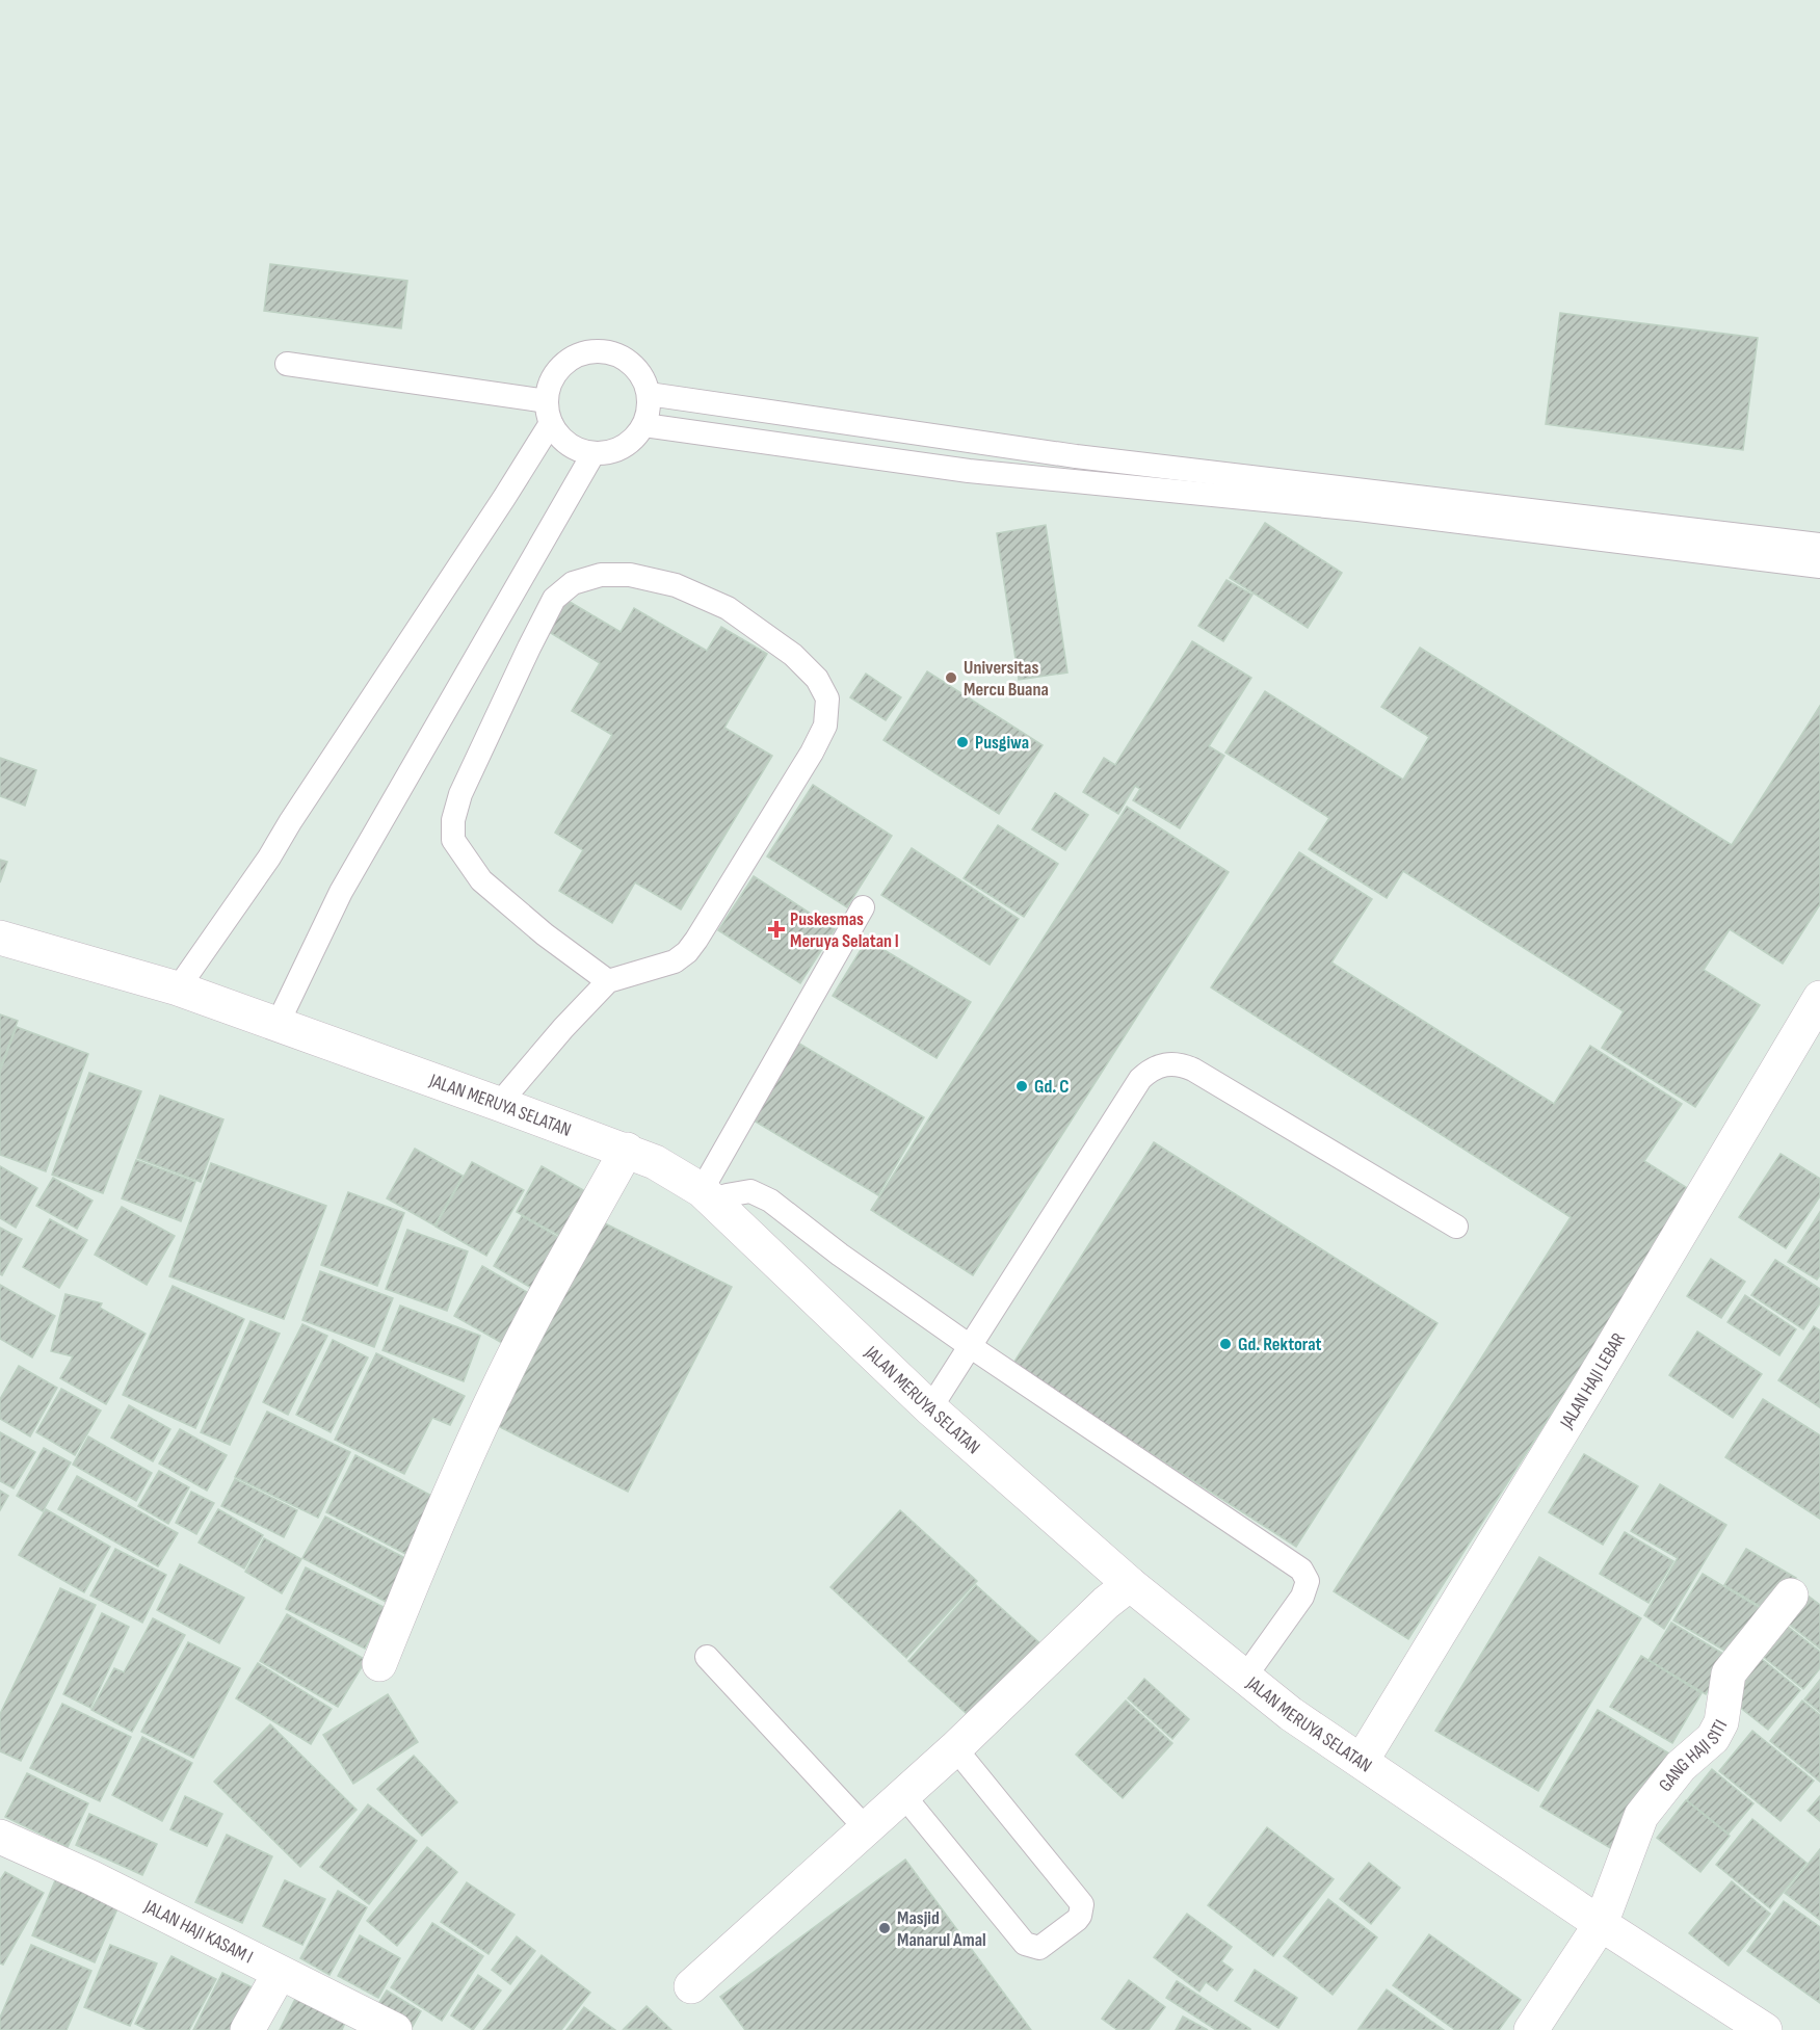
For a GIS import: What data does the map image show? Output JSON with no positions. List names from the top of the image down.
{
  "streets": {
    "street": [
      "JALAN MERUYA SELATAN",
      "JALAN HAJI LEBAR",
      "GANG HAJI SITI",
      "JALAN HAJI KASAM I"
    ]
  },
  "crossings": [
    ["JALAN MERUYA SELATAN", "JALAN HAJI LEBAR"],
    ["JALAN MERUYA SELATAN", "GANG HAJI SITI"]
  ],
  "places": {
    "other": [
      "Universitas Mercu Buana",
      "Pusgiwa",
      "Gd. C",
      "Gd. Rektorat",
      "Masjid Manarul Amal"
    ],
    "health": ["Puskesmas Meruya Selatan I"]
  }
}
